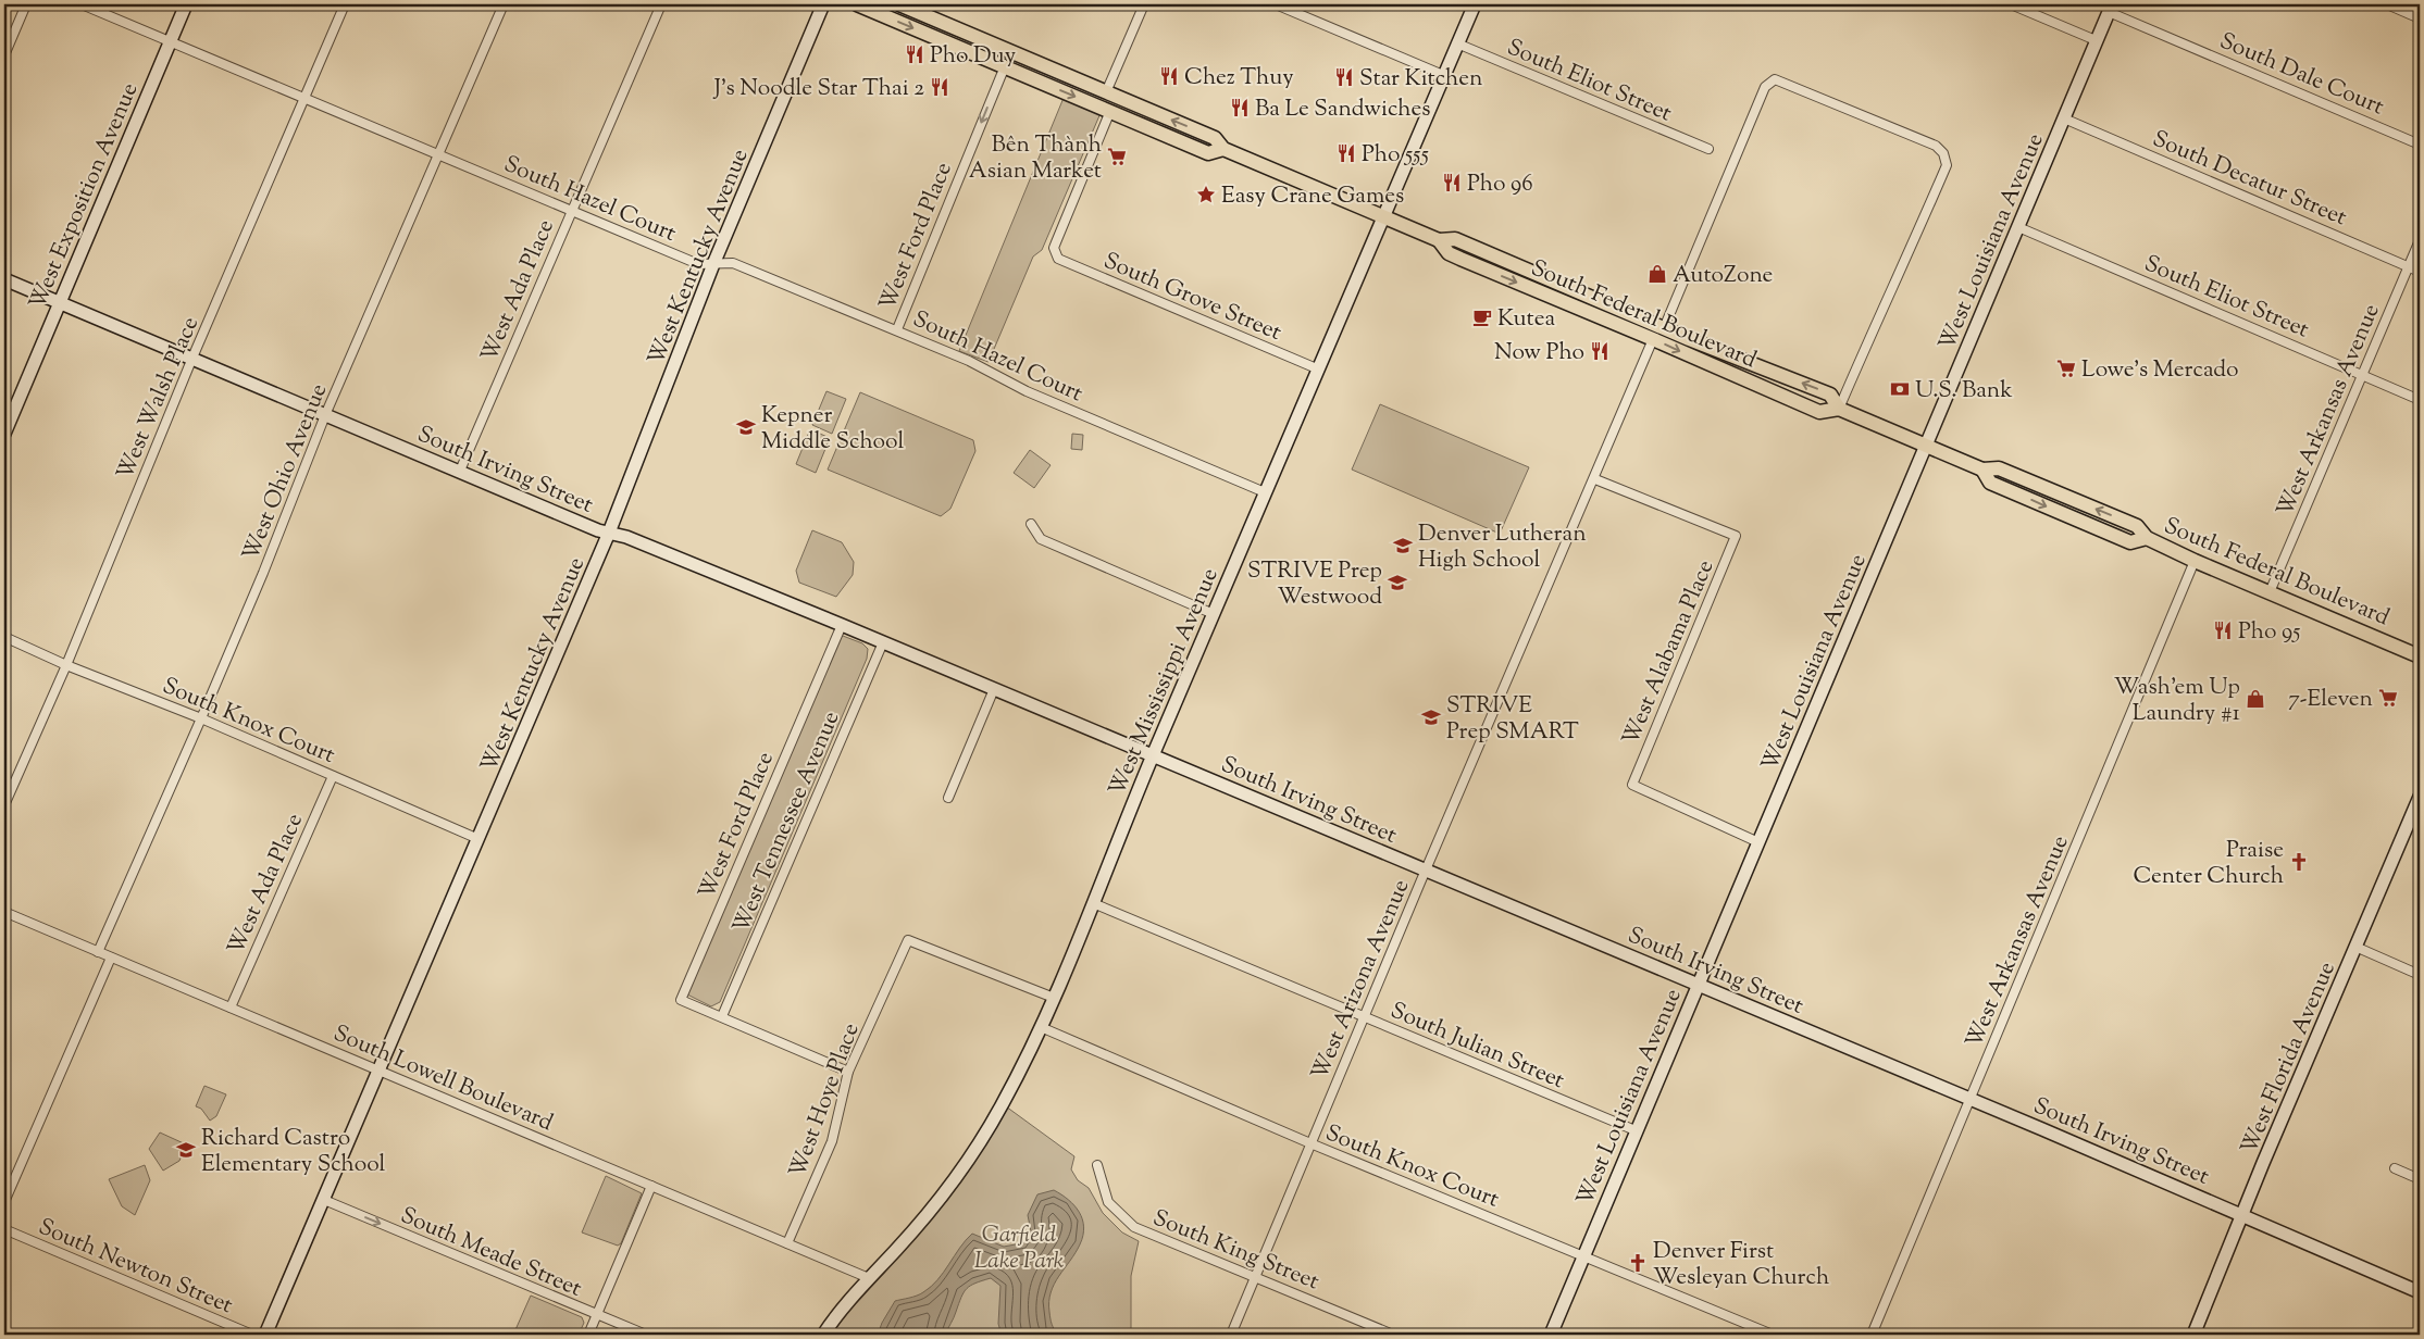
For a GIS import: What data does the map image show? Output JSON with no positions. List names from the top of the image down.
{
  "streets": {
    "main road": ["South Federal Boulevard"],
    "street": [
      "South Dale Court",
      "South Eliot Street",
      "South Decatur Street",
      "West Exposition Avenue",
      "South Hazel Court",
      "West Ford Place",
      "West Louisiana Avenue",
      "West Kentucky Avenue",
      "West Ada Place",
      "South Grove Street",
      "West Walsh Place",
      "West Arkansas Avenue",
      "South Irving Street",
      "West Ohio Avenue",
      "West Alabama Place",
      "West Mississippi Avenue",
      "South Knox Court",
      "West Tennessee Avenue",
      "West Arizona Avenue",
      "South Julian Street",
      "West Florida Avenue",
      "South Lowell Boulevard",
      "West Hoye Place",
      "South King Street",
      "South Meade Street",
      "South Newton Street"
    ]
  },
  "crossings": [
    ["South Dale Court", "West Louisiana Avenue"],
    ["South Eliot Street", "West Louisiana Avenue"],
    ["South Eliot Street", "West Arkansas Avenue"],
    ["South Eliot Street", "West Mississippi Avenue"],
    ["South Decatur Street", "West Louisiana Avenue"],
    ["South Decatur Street", "West Arkansas Avenue"],
    ["West Exposition Avenue", "South Hazel Court"],
    ["West Exposition Avenue", "South Irving Street"],
    ["South Hazel Court", "West Ford Place"],
    ["South Hazel Court", "West Kentucky Avenue"],
    ["South Hazel Court", "West Ada Place"],
    ["South Hazel Court", "West Walsh Place"],
    ["South Hazel Court", "West Ohio Avenue"],
    ["South Hazel Court", "West Mississippi Avenue"],
    ["West Ford Place", "South Federal Boulevard"],
    ["West Ford Place", "South Irving Street"],
    ["West Ford Place", "West Tennessee Avenue"],
    ["West Louisiana Avenue", "South Federal Boulevard"],
    ["West Louisiana Avenue", "South Irving Street"],
    ["West Louisiana Avenue", "West Alabama Place"],
    ["West Louisiana Avenue", "South Knox Court"],
    ["West Louisiana Avenue", "South Julian Street"],
    ["West Kentucky Avenue", "South Irving Street"],
    ["West Kentucky Avenue", "South Knox Court"],
    ["West Kentucky Avenue", "South Lowell Boulevard"],
    ["West Kentucky Avenue", "South Meade Street"],
    ["West Ada Place", "South Irving Street"],
    ["West Ada Place", "South Knox Court"],
    ["West Ada Place", "South Lowell Boulevard"],
    ["South Grove Street", "South Federal Boulevard"],
    ["South Grove Street", "West Mississippi Avenue"],
    ["South Federal Boulevard", "West Arkansas Avenue"],
    ["South Federal Boulevard", "West Mississippi Avenue"],
    ["South Federal Boulevard", "West Arizona Avenue"],
    ["West Walsh Place", "South Irving Street"],
    ["West Walsh Place", "South Knox Court"],
    ["West Arkansas Avenue", "South Irving Street"],
    ["South Irving Street", "West Ohio Avenue"],
    ["South Irving Street", "West Mississippi Avenue"],
    ["South Irving Street", "West Tennessee Avenue"],
    ["South Irving Street", "West Arizona Avenue"],
    ["South Irving Street", "West Florida Avenue"],
    ["West Ohio Avenue", "South Knox Court"],
    ["West Ohio Avenue", "South Lowell Boulevard"],
    ["West Alabama Place", "West Arizona Avenue"],
    ["West Mississippi Avenue", "South Knox Court"],
    ["West Mississippi Avenue", "South Julian Street"],
    ["West Mississippi Avenue", "South Lowell Boulevard"],
    ["West Mississippi Avenue", "West Hoye Place"],
    ["South Knox Court", "West Arizona Avenue"],
    ["West Arizona Avenue", "South Julian Street"],
    ["West Arizona Avenue", "South King Street"],
    ["South Lowell Boulevard", "West Hoye Place"]
  ],
  "one_way": ["West Ford Place", "South Meade Street"],
  "parks": ["Garfield Lake Park"],
  "places": {
    "restaurant": [
      "Pho Duy",
      "Chez Thuy",
      "Star Kitchen",
      "J's Noodle Star Thai 2",
      "Ba Le Sandwiches",
      "Pho 555",
      "Pho 96",
      "Now Pho",
      "Pho 95"
    ],
    "supermarket": ["Bên Thành Asian Market", "Lowe's Mercado", "7-Eleven"],
    "place": ["Easy Crane Games"],
    "shop": ["AutoZone", "Wash'em Up Laundry #1"],
    "cafe": ["Kutea"],
    "bank": ["U.S. Bank"],
    "school or university": [
      "Kepner Middle School",
      "Denver Lutheran High School",
      "STRIVE Prep Westwood",
      "STRIVE Prep SMART",
      "Richard Castro Elementary School"
    ],
    "church": ["Praise Center Church", "Denver First Wesleyan Church"]
  }
}
